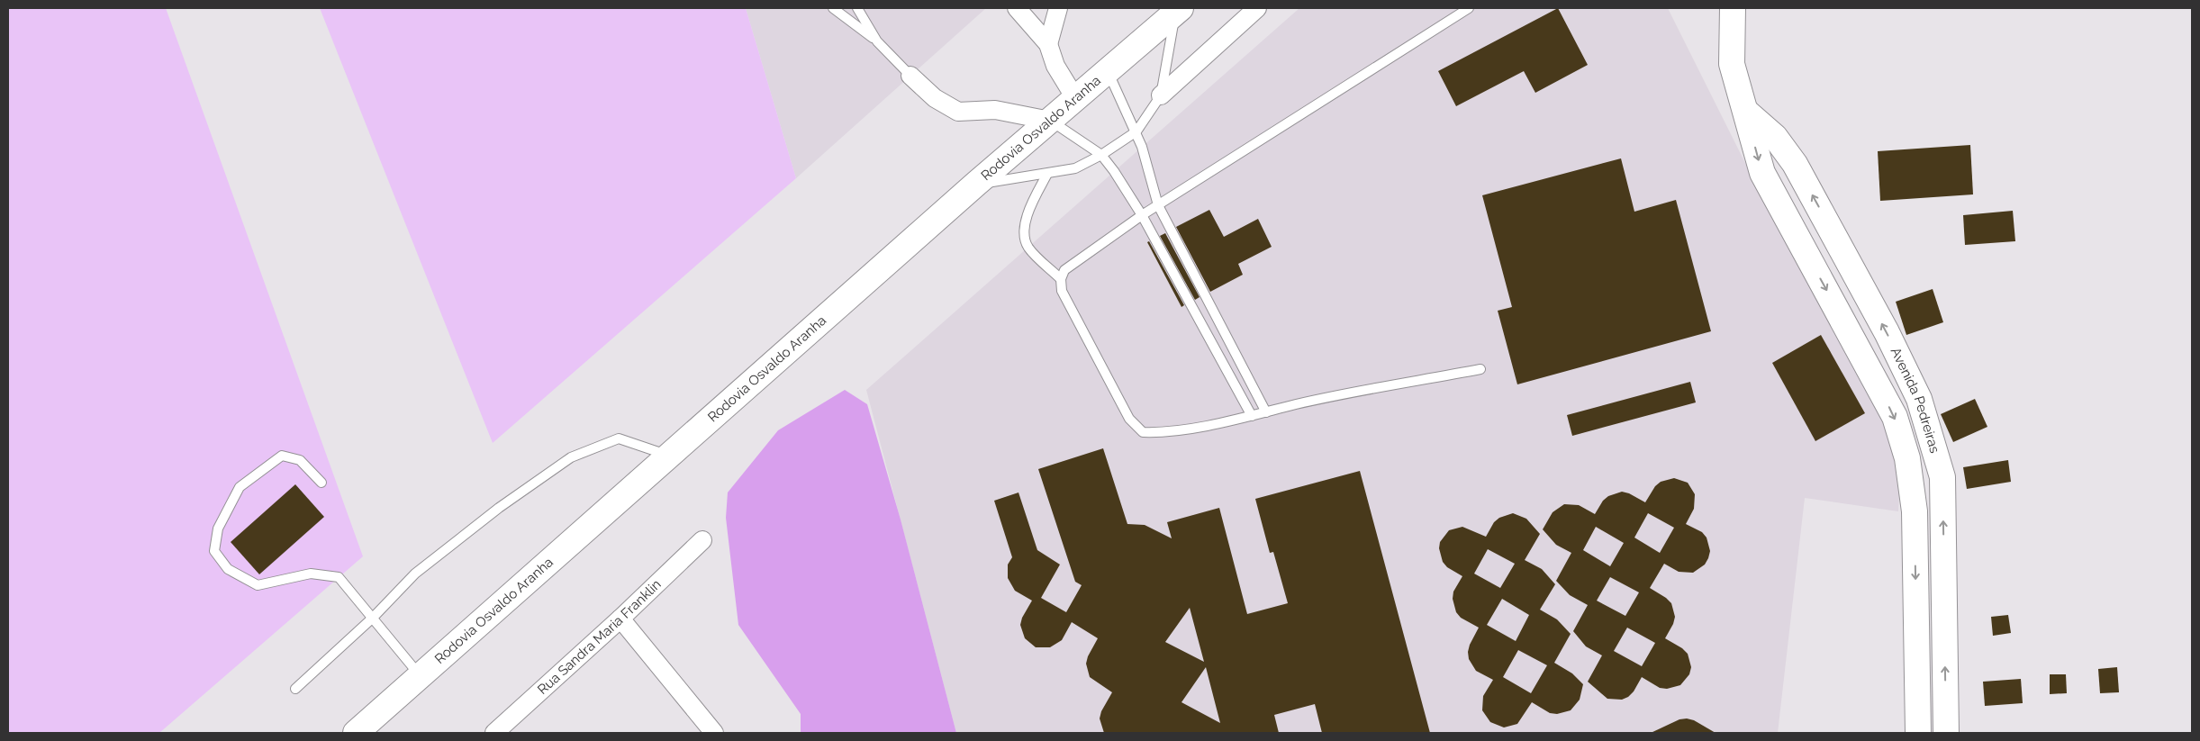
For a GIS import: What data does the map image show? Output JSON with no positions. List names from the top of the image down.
{
  "streets": {
    "main road": ["Rodovia Osvaldo Aranha", "Avenida Pedreiras"],
    "street": ["Rua Sandra Maria Franklin"]
  }
}
